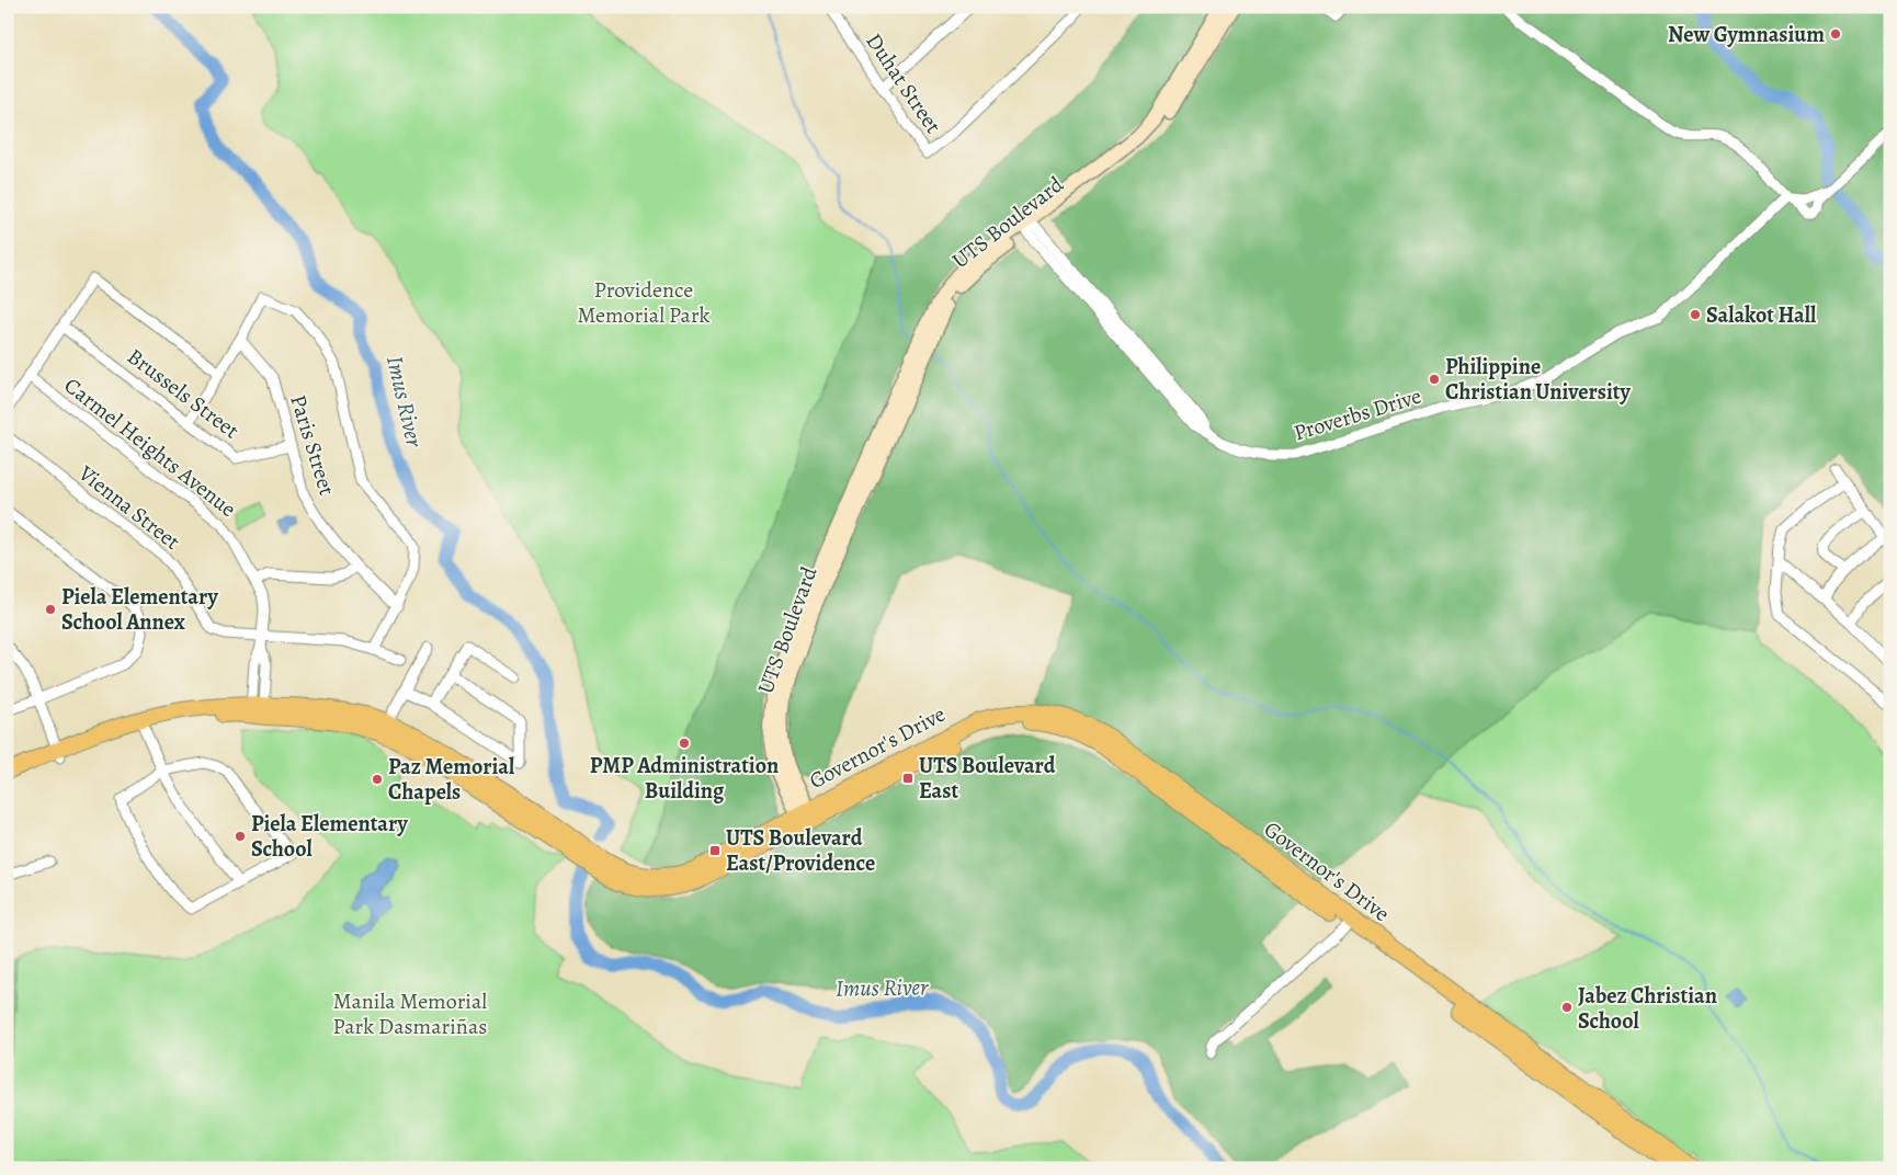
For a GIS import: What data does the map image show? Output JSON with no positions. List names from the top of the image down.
{
  "streets": {
    "highway": ["Governor's Drive"],
    "main road": ["UTS Boulevard"],
    "street": [
      "Duhat Street",
      "Brussels Street",
      "Proverbs Drive",
      "Paris Street",
      "Carmel Heights Avenue",
      "Vienna Street"
    ]
  },
  "crossings": [
    ["UTS Boulevard", "Proverbs Drive"],
    ["UTS Boulevard", "Governor's Drive"],
    ["Brussels Street", "Paris Street"],
    ["Carmel Heights Avenue", "Vienna Street"],
    ["Carmel Heights Avenue", "Governor's Drive"]
  ],
  "water": ["Imus River"],
  "parks": ["Providence Memorial Park", "Manila Memorial Park Dasmariñas"],
  "places": {
    "other": [
      "New Gymnasium",
      "Salakot Hall",
      "Philippine Christian University",
      "Piela Elementary School Annex",
      "PMP Administration Building",
      "Paz Memorial Chapels",
      "Piela Elementary School",
      "Jabez Christian School"
    ],
    "transit": ["UTS Boulevard East", "UTS Boulevard East/Providence"]
  }
}
